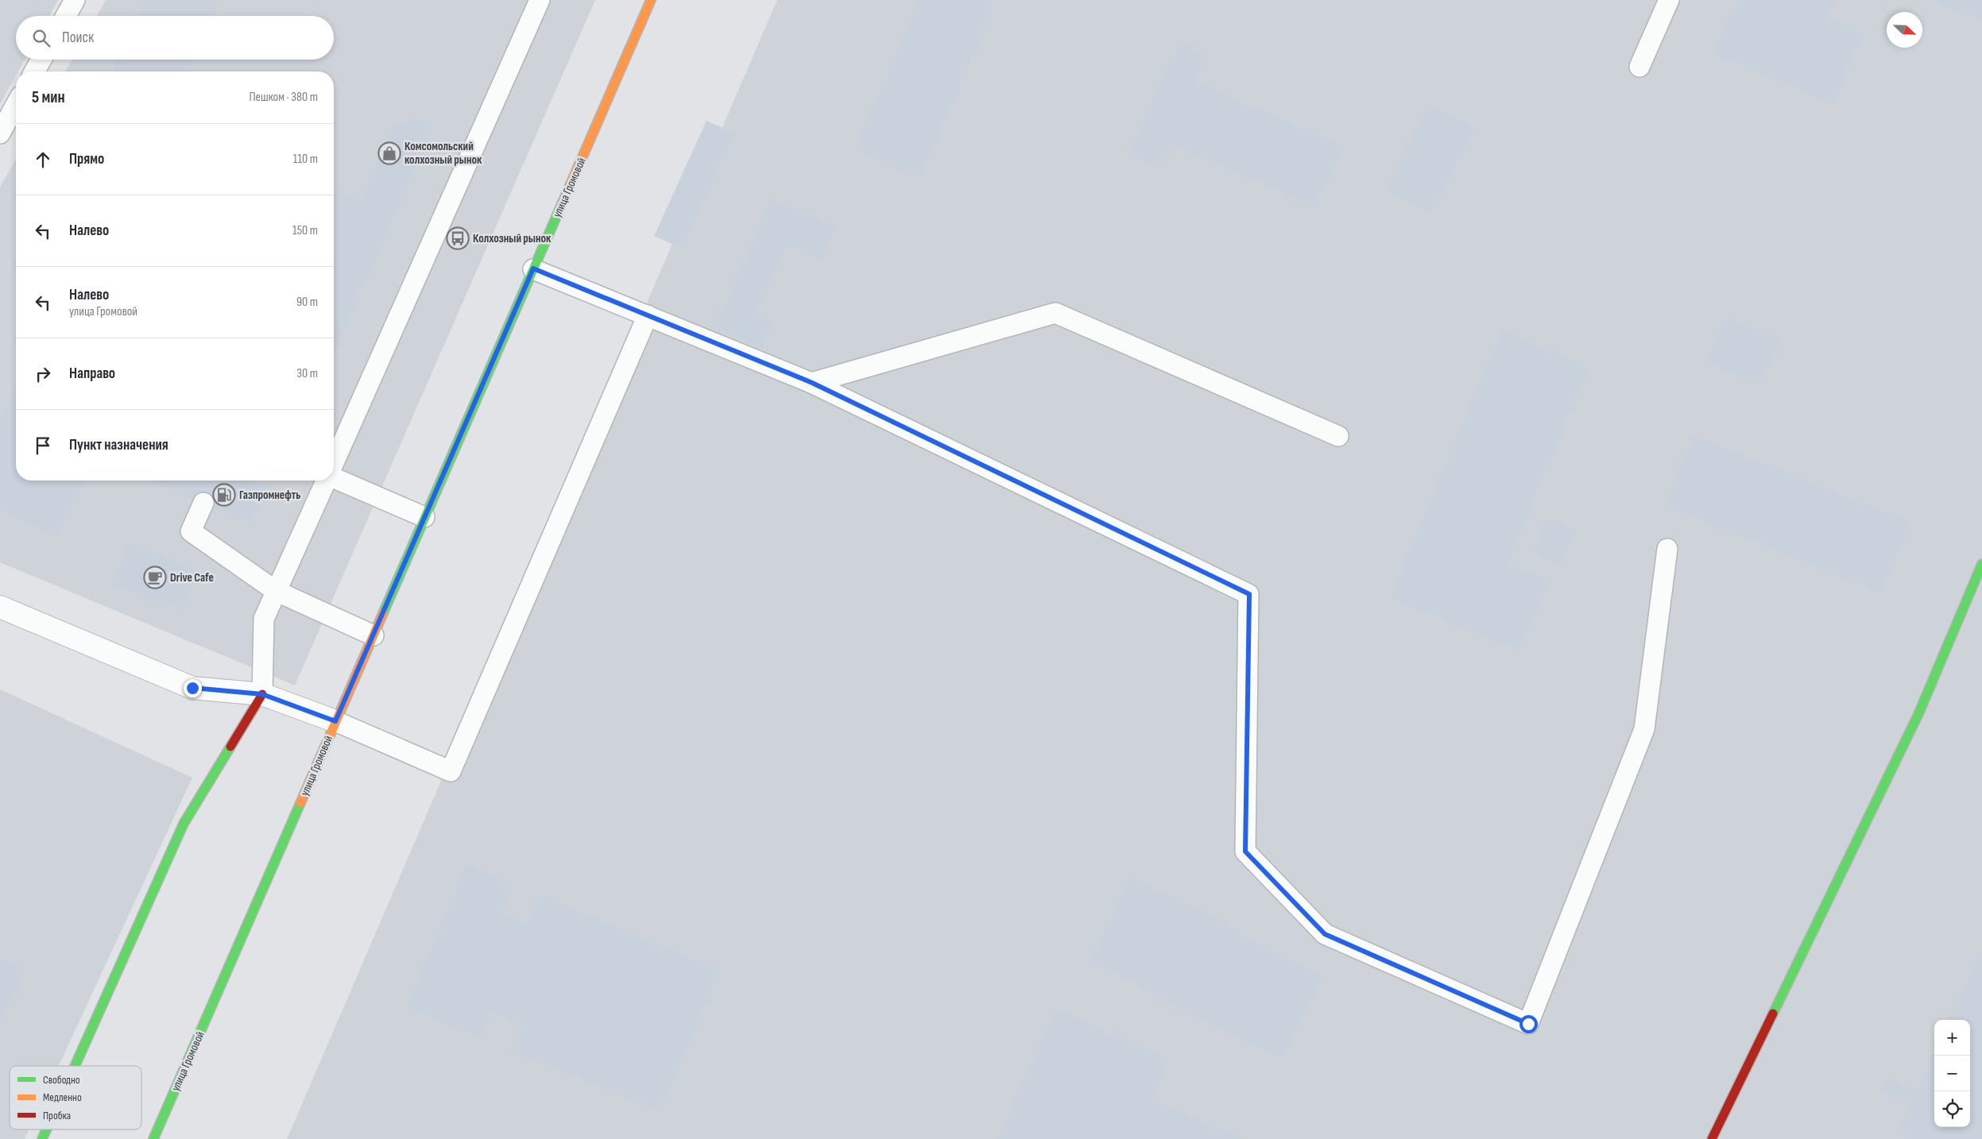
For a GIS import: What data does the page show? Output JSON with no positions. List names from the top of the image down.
{
  "streets": {
    "main road": ["улица Громовой"]
  },
  "places": {
    "shop": ["Комсомольский колхозный рынок"],
    "bus stop": ["Колхозный рынок"],
    "fuel station": ["Газпромнефть"],
    "cafe": ["Drive Cafe"]
  },
  "legend": ["Свободно", "Медленно", "Пробка"],
  "north": "bottom right",
  "page": {
    "search": "Поиск",
    "heading": ["5 мин", "Пешком · 380 m"],
    "list": [
      ["Прямо", "110 m"],
      ["Налево", "150 m"],
      ["Налево", "улица Громовой", "90 m"],
      ["Направо", "30 m"],
      "Пункт назначения"
    ],
    "map_buttons": ["+", "−"]
  }
}
